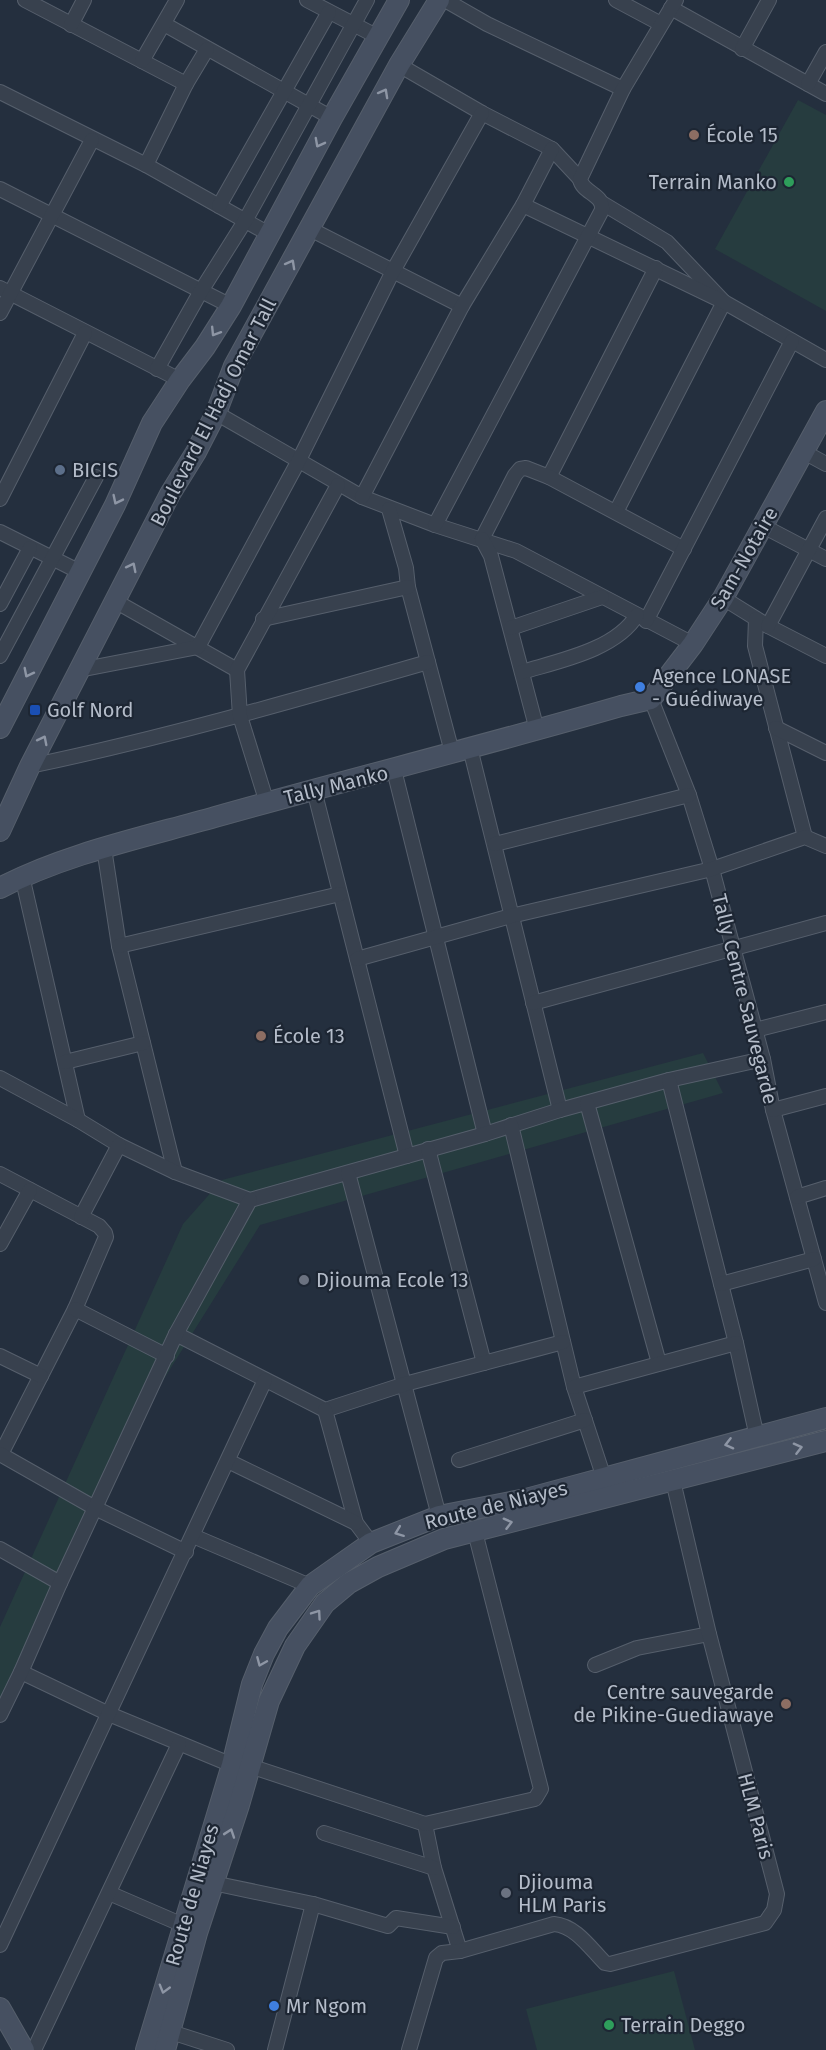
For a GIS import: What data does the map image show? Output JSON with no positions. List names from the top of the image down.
{
  "streets": {
    "main road": [
      "Boulevard El Hadj Omar Tall",
      "Sam-Notaire",
      "Tally Manko",
      "Route de Niayes"
    ],
    "street": ["Tally Centre Sauvegarde", "HLM Paris"]
  },
  "crossings": [
    ["Sam-Notaire", "Tally Manko"],
    ["Sam-Notaire", "Tally Centre Sauvegarde"],
    ["Tally Manko", "Tally Centre Sauvegarde"],
    ["Route de Niayes", "HLM Paris"]
  ],
  "places": {
    "other": [
      "École 15",
      "Terrain Manko",
      "BICIS",
      "Agence LONASE - Guédiwaye",
      "École 13",
      "Djiouma Ecole 13",
      "Centre sauvegarde de Pikine-Guediawaye",
      "Djiouma HLM Paris",
      "Mr Ngom",
      "Terrain Deggo"
    ],
    "transit": ["Golf Nord"]
  }
}
